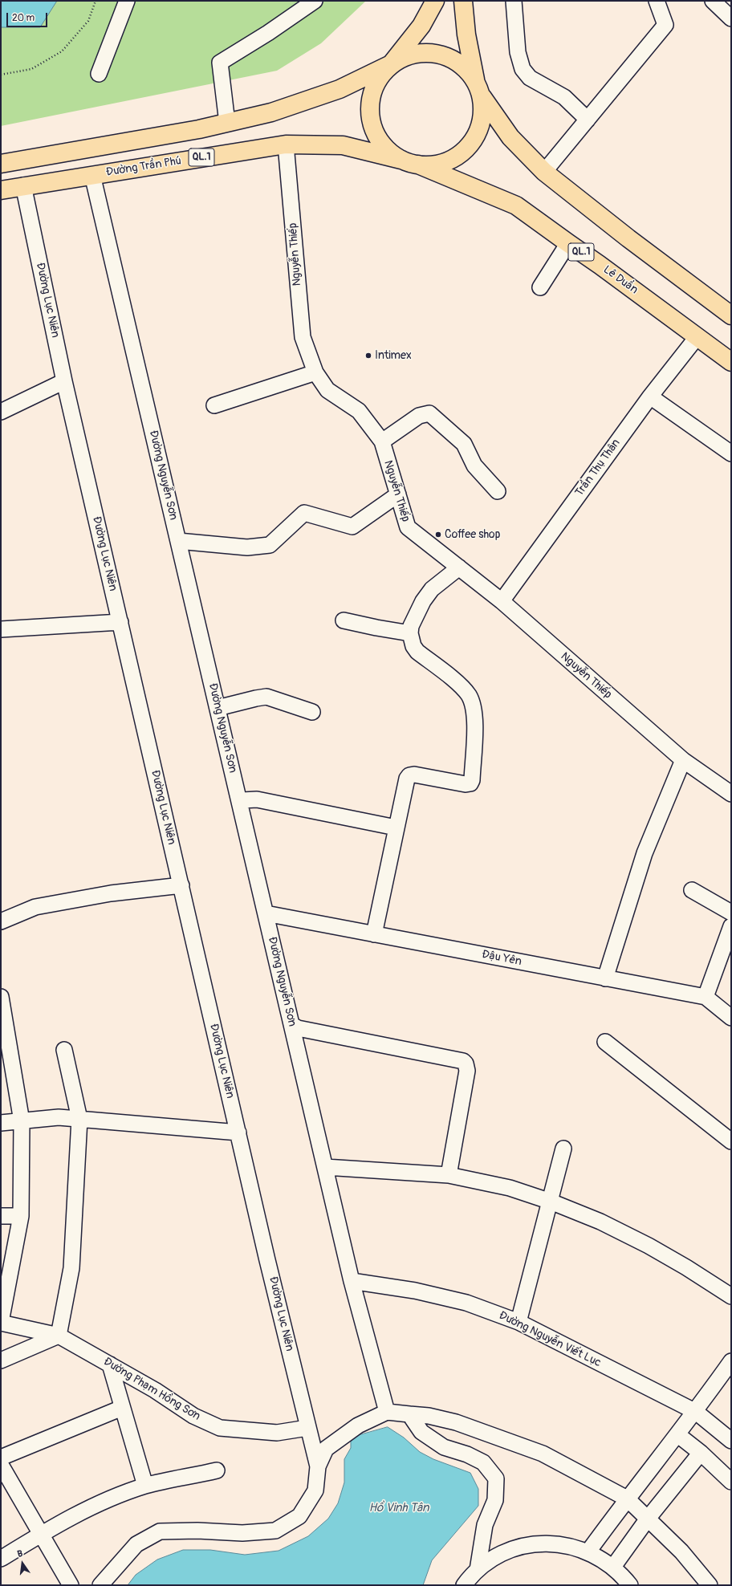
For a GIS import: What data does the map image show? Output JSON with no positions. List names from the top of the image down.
{
  "streets": {
    "main road": ["QL.1", "Đường Trần Phú", "Lê Duẩn"],
    "street": [
      "Nguyễn Thiếp",
      "Đường Lục Niên",
      "Trần Thụ Thân",
      "Đường Nguyễn Sơn",
      "Đậu Yên",
      "Đường Nguyễn Viết Lục",
      "Đường Phạm Hồng Sơn"
    ]
  },
  "crossings": [
    ["QL.1", "Đường Trần Phú"],
    ["QL.1", "Lê Duẩn"],
    ["Đường Trần Phú", "Nguyễn Thiếp"],
    ["Đường Trần Phú", "Lê Duẩn"],
    ["Đường Trần Phú", "Đường Lục Niên"],
    ["Đường Trần Phú", "Đường Nguyễn Sơn"],
    ["Nguyễn Thiếp", "Trần Thụ Thân"],
    ["Lê Duẩn", "Trần Thụ Thân"],
    ["Đường Lục Niên", "Đường Phạm Hồng Sơn"],
    ["Đường Nguyễn Sơn", "Đậu Yên"],
    ["Đường Nguyễn Sơn", "Đường Nguyễn Viết Lục"]
  ],
  "water": ["Hồ Vinh Tân"],
  "places": ["Intimex", "Coffee shop"],
  "scale_bar": "20 m",
  "north": "top"
}
